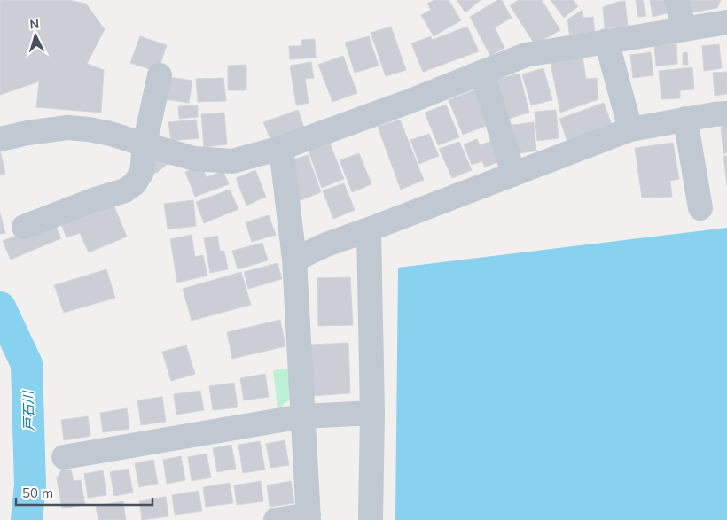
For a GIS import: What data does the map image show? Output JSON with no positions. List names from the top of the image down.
{
  "water": ["戸石川"],
  "scale_bar": "50 m",
  "north": "top"
}
